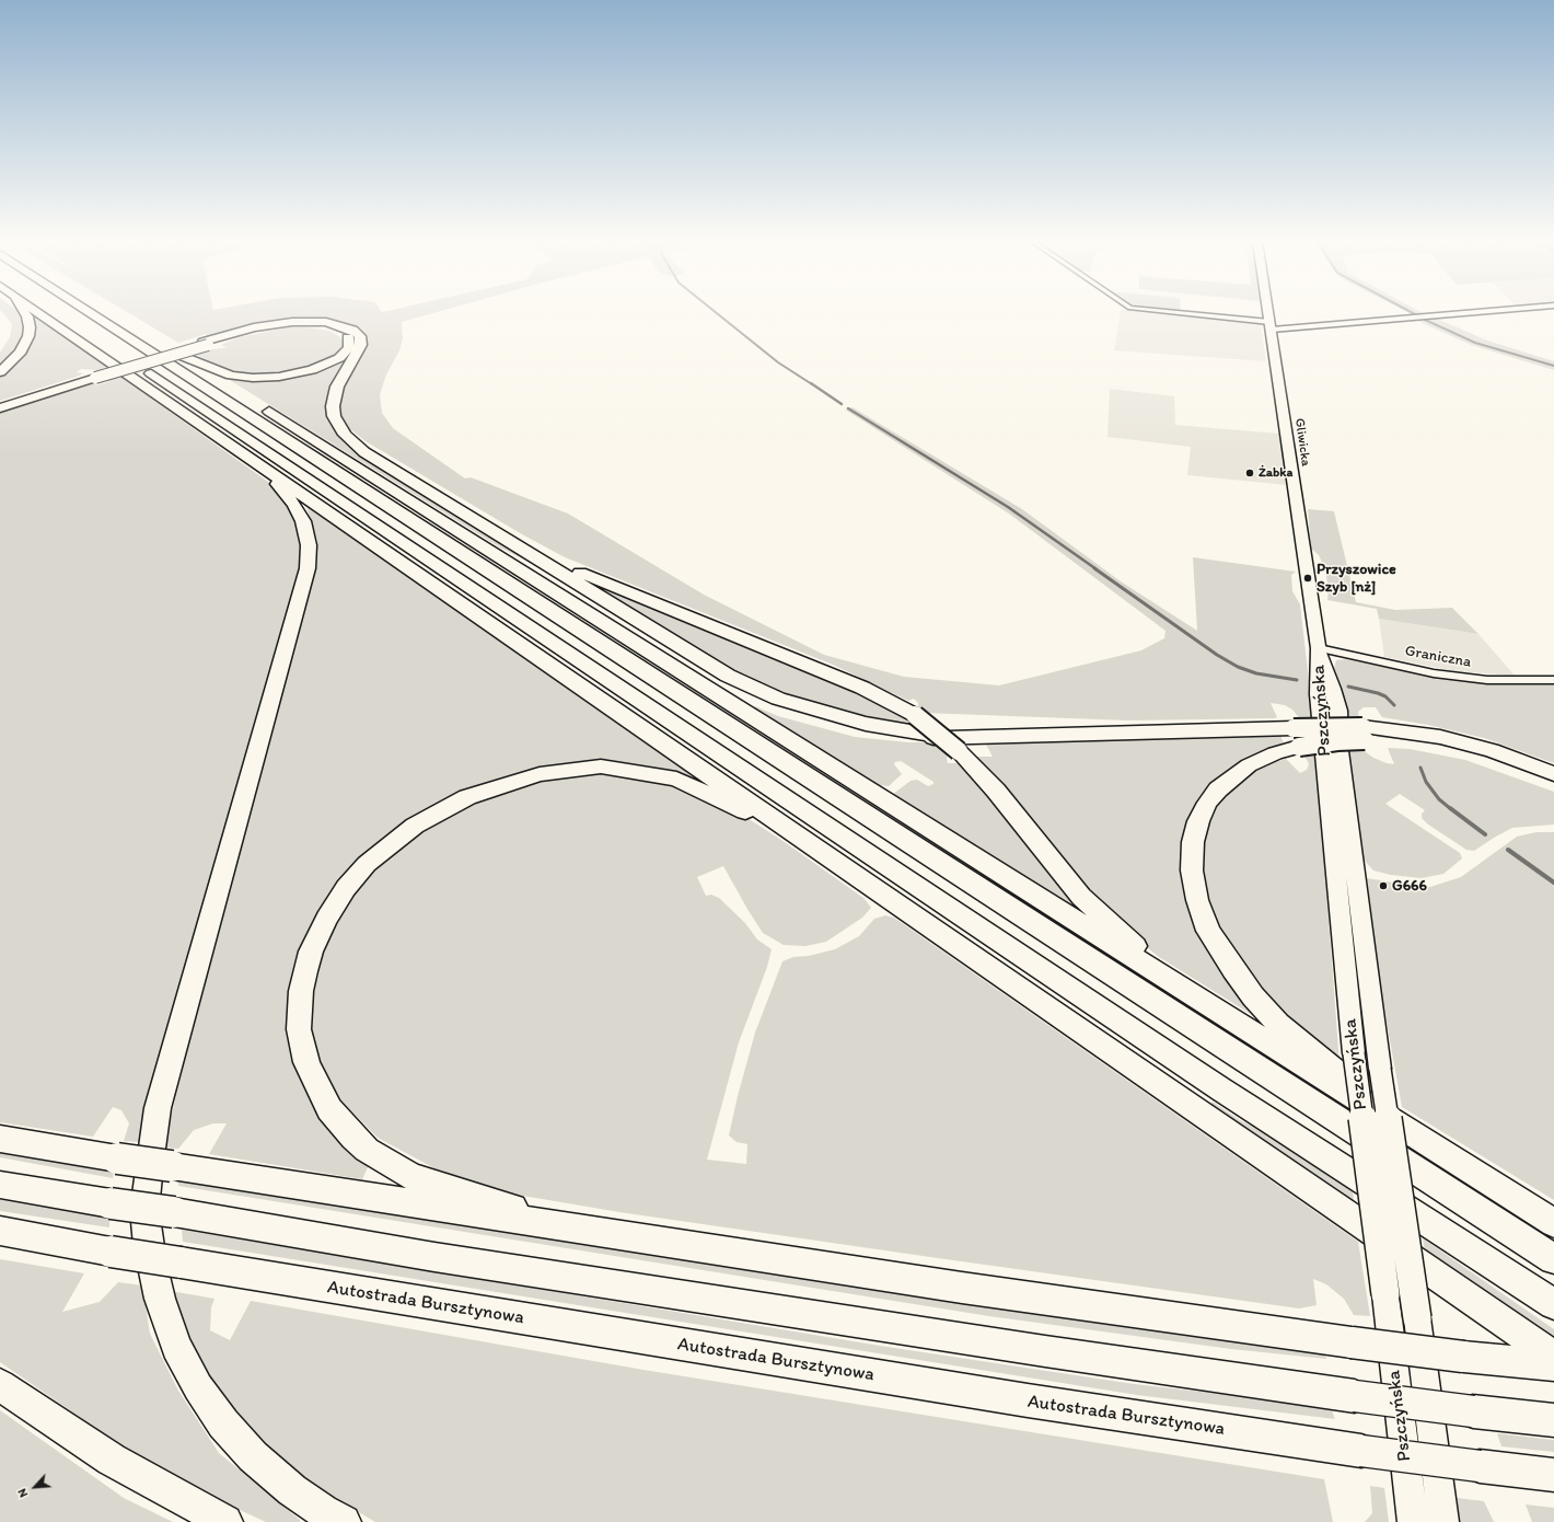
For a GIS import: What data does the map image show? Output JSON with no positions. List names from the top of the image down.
{
  "streets": {
    "highway": ["Autostrada Bursztynowa"],
    "main road": ["Gliwicka", "Pszczyńska"],
    "street": ["Graniczna"]
  },
  "crossings": [
    ["Gliwicka", "Graniczna"],
    ["Gliwicka", "Pszczyńska"],
    ["Graniczna", "Pszczyńska"]
  ],
  "places": ["Żabka", "Przyszowice Szyb [nż]", "G666"],
  "north": "bottom left"
}
